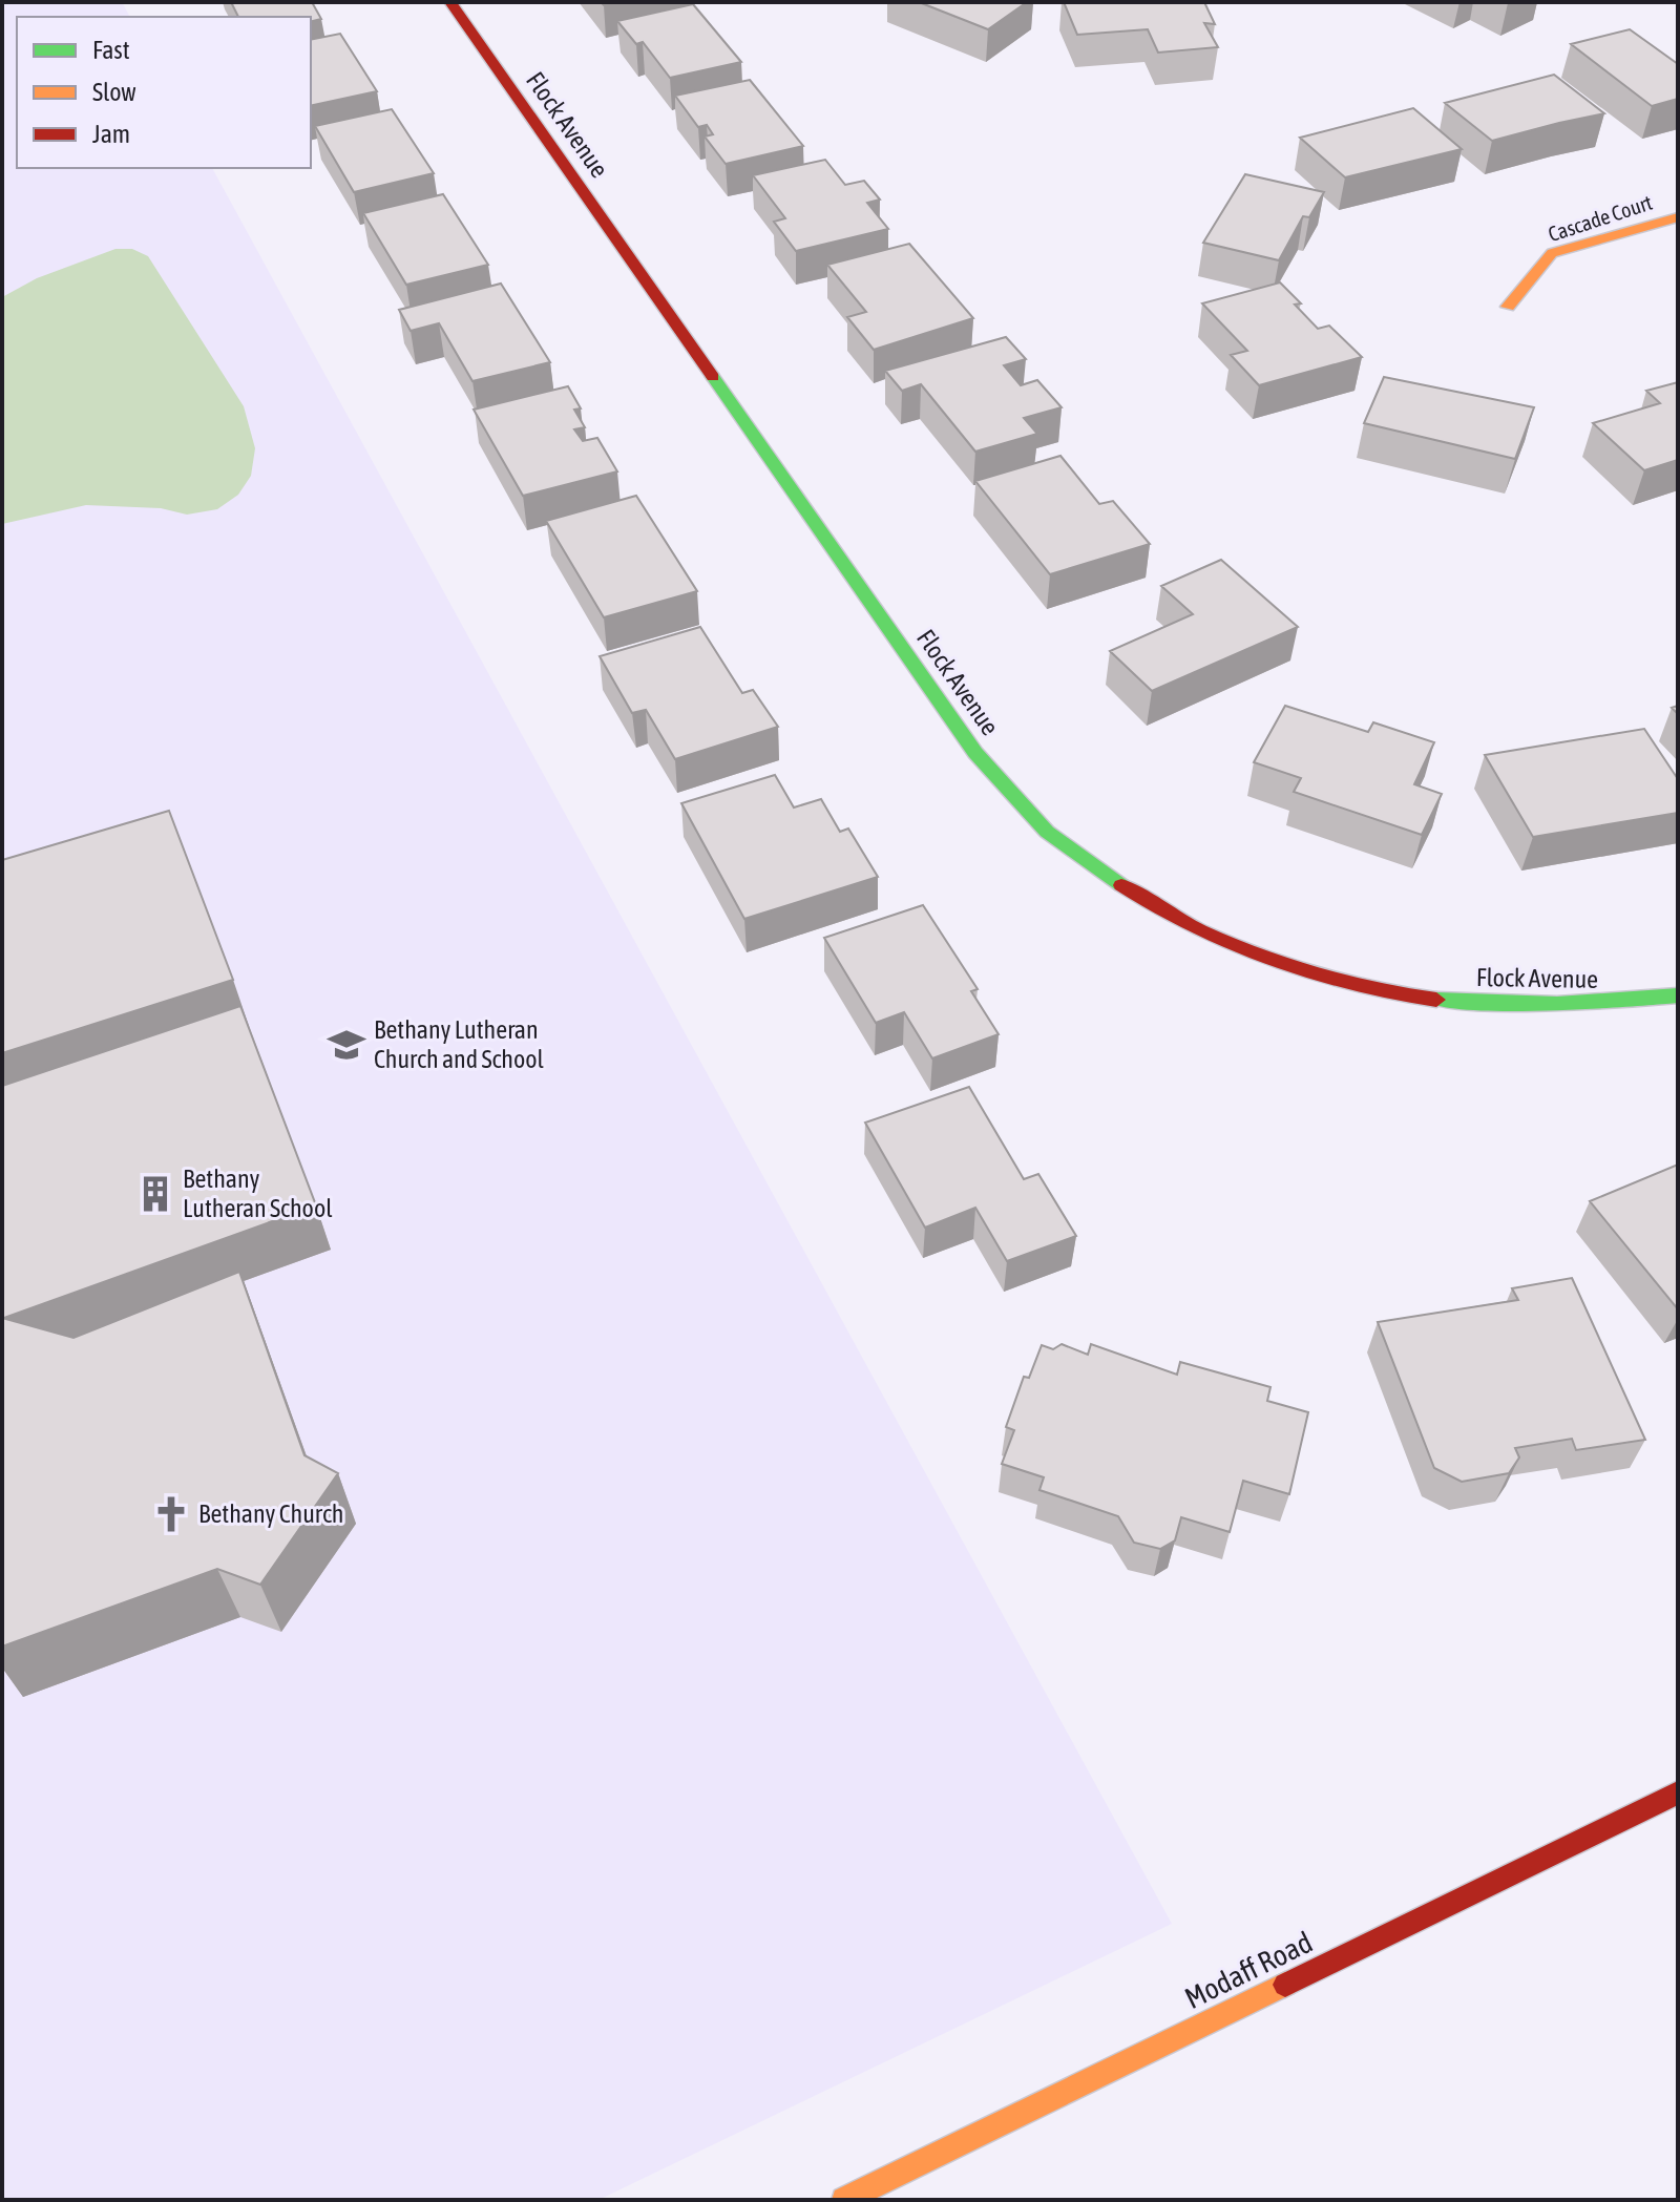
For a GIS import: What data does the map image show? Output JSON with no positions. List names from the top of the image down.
{
  "streets": {
    "street": ["Flock Avenue", "Cascade Court", "Modaff Road"]
  },
  "places": {
    "school or university": ["Bethany Lutheran Church and School"],
    "building": ["Bethany Lutheran School"],
    "church": ["Bethany Church"]
  },
  "legend": ["Fast", "Slow", "Jam"]
}
